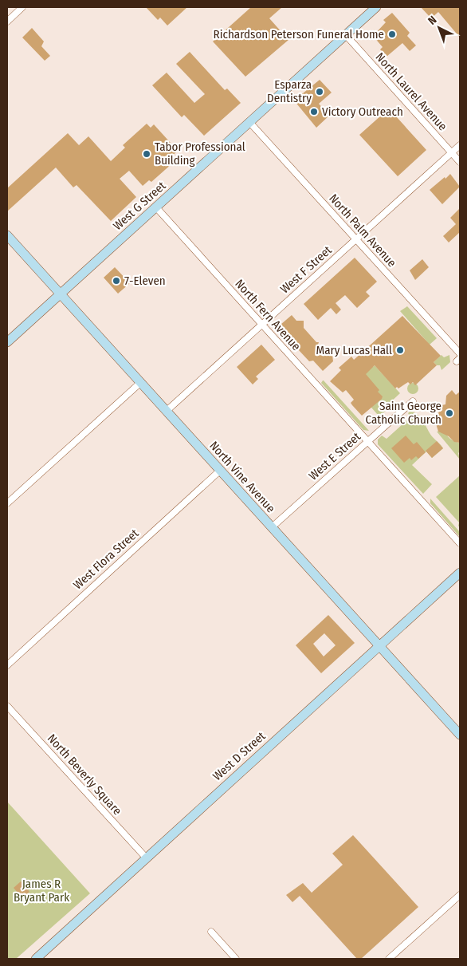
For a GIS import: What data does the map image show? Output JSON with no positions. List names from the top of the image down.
{
  "streets": {
    "street": [
      "North Laurel Avenue",
      "West G Street",
      "North Palm Avenue",
      "West F Street",
      "North Fern Avenue",
      "West E Street",
      "North Vine Avenue",
      "West Flora Street",
      "West D Street",
      "North Beverly Square"
    ]
  },
  "crossings": [
    ["North Laurel Avenue", "West G Street"],
    ["North Laurel Avenue", "West F Street"],
    ["West G Street", "North Palm Avenue"],
    ["West G Street", "North Fern Avenue"],
    ["West G Street", "North Vine Avenue"],
    ["North Palm Avenue", "West F Street"],
    ["West F Street", "North Fern Avenue"],
    ["West F Street", "North Vine Avenue"],
    ["North Fern Avenue", "West E Street"],
    ["West E Street", "North Vine Avenue"],
    ["North Vine Avenue", "West Flora Street"],
    ["North Vine Avenue", "West D Street"],
    ["West D Street", "North Beverly Square"]
  ],
  "parks": ["James R Bryant Park"],
  "places": [
    "Richardson Peterson Funeral Home",
    "Esparza Dentistry",
    "Victory Outreach",
    "Tabor Professional Building",
    "7-Eleven",
    "Mary Lucas Hall",
    "Saint George Catholic Church"
  ],
  "north": "top left"
}
